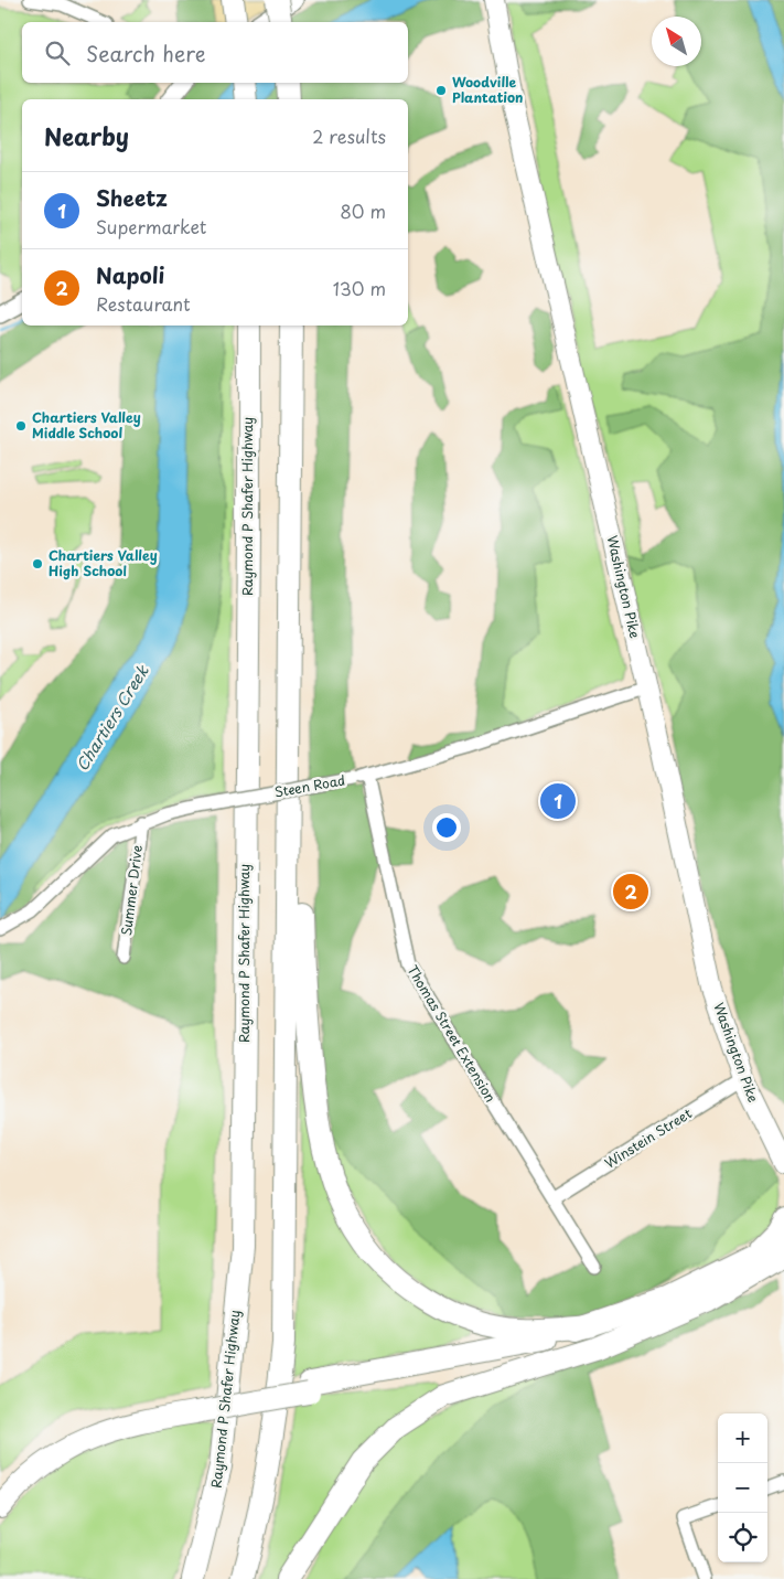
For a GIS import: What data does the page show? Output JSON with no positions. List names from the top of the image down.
{
  "streets": {
    "highway": ["Raymond P Shafer Highway"],
    "main road": ["Washington Pike"],
    "street": [
      "Steen Road",
      "Summer Drive",
      "Thomas Street Extension",
      "Winstein Street"
    ]
  },
  "crossings": [
    ["Washington Pike", "Steen Road"],
    ["Washington Pike", "Winstein Street"],
    ["Steen Road", "Summer Drive"],
    ["Steen Road", "Thomas Street Extension"],
    ["Thomas Street Extension", "Winstein Street"]
  ],
  "water": ["Chartiers Creek"],
  "places": ["Woodville Plantation", "Chartiers Valley Middle School", "Chartiers Valley High School"],
  "north": "top left",
  "page": {
    "search": "Search here",
    "heading": ["Nearby", "2 results"],
    "list": [
      {
        "mark": "1",
        "name": "Sheetz",
        "note": "Supermarket",
        "value": "80 m"
      },
      {
        "mark": "2",
        "name": "Napoli",
        "note": "Restaurant",
        "value": "130 m"
      }
    ],
    "pins": ["1", "2"],
    "map_buttons": ["+", "−"]
  }
}
